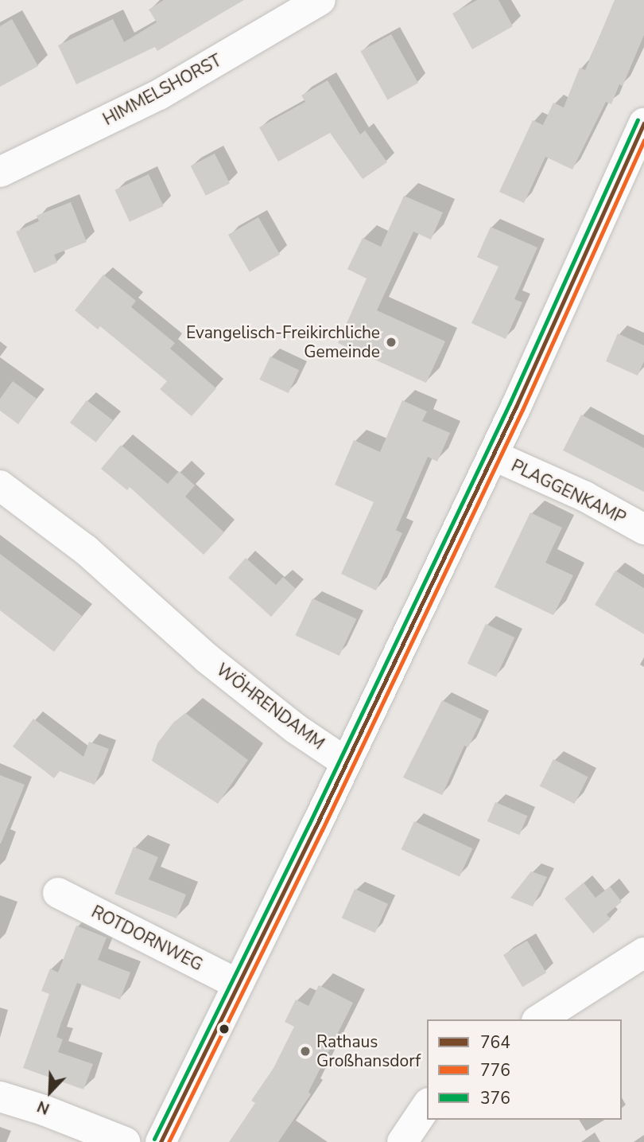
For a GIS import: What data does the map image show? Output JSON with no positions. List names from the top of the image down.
{
  "streets": {
    "street": [
      "HIMMELSHORST",
      "PLAGGENKAMP",
      "WÖHRENDAMM",
      "ROTDORNWEG"
    ]
  },
  "places": ["Evangelisch-Freikirchliche Gemeinde", "Rathaus Großhansdorf"],
  "lines": ["transit line 376", "transit line 764", "transit line 776"],
  "legend": ["764", "776", "376"],
  "north": "bottom left"
}
